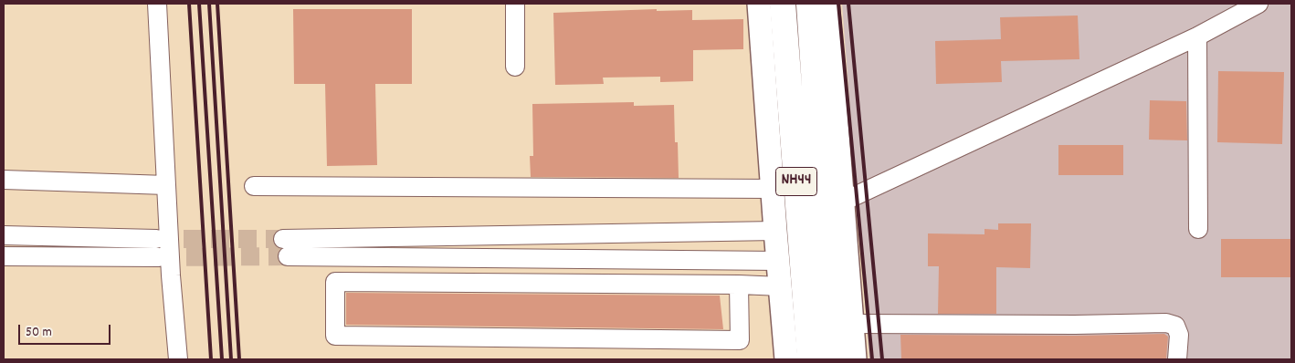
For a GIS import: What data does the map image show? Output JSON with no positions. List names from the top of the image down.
{
  "streets": {
    "highway": ["NH44"]
  },
  "scale_bar": "50 m"
}
